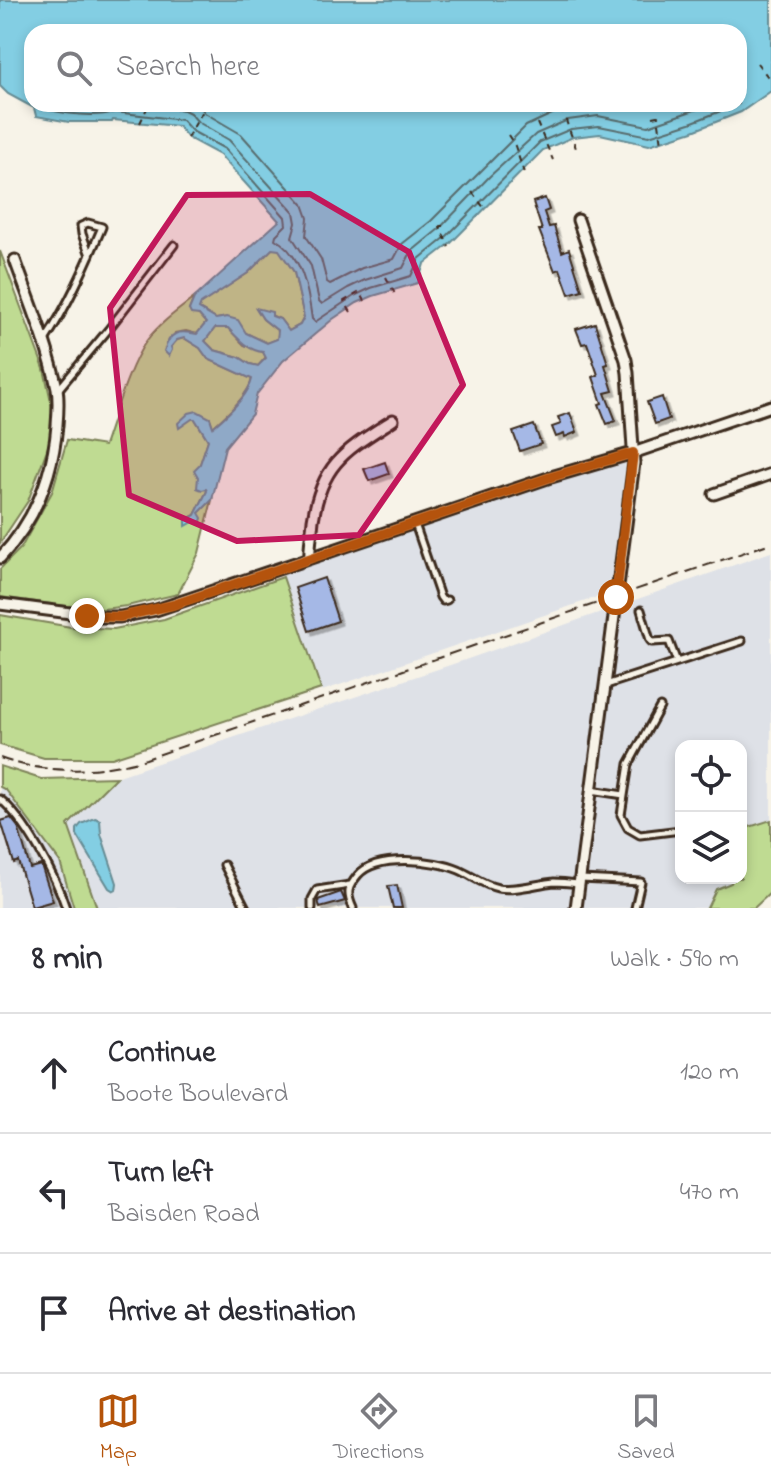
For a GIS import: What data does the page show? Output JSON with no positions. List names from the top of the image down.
{
  "page": {
    "search": "Search here",
    "heading": ["8 min", "Walk · 590 m"],
    "list": [
      ["Continue", "Boote Boulevard", "120 m"],
      ["Turn left", "Baisden Road", "470 m"],
      "Arrive at destination"
    ],
    "nav": ["Map", "Directions", "Saved"]
  }
}
